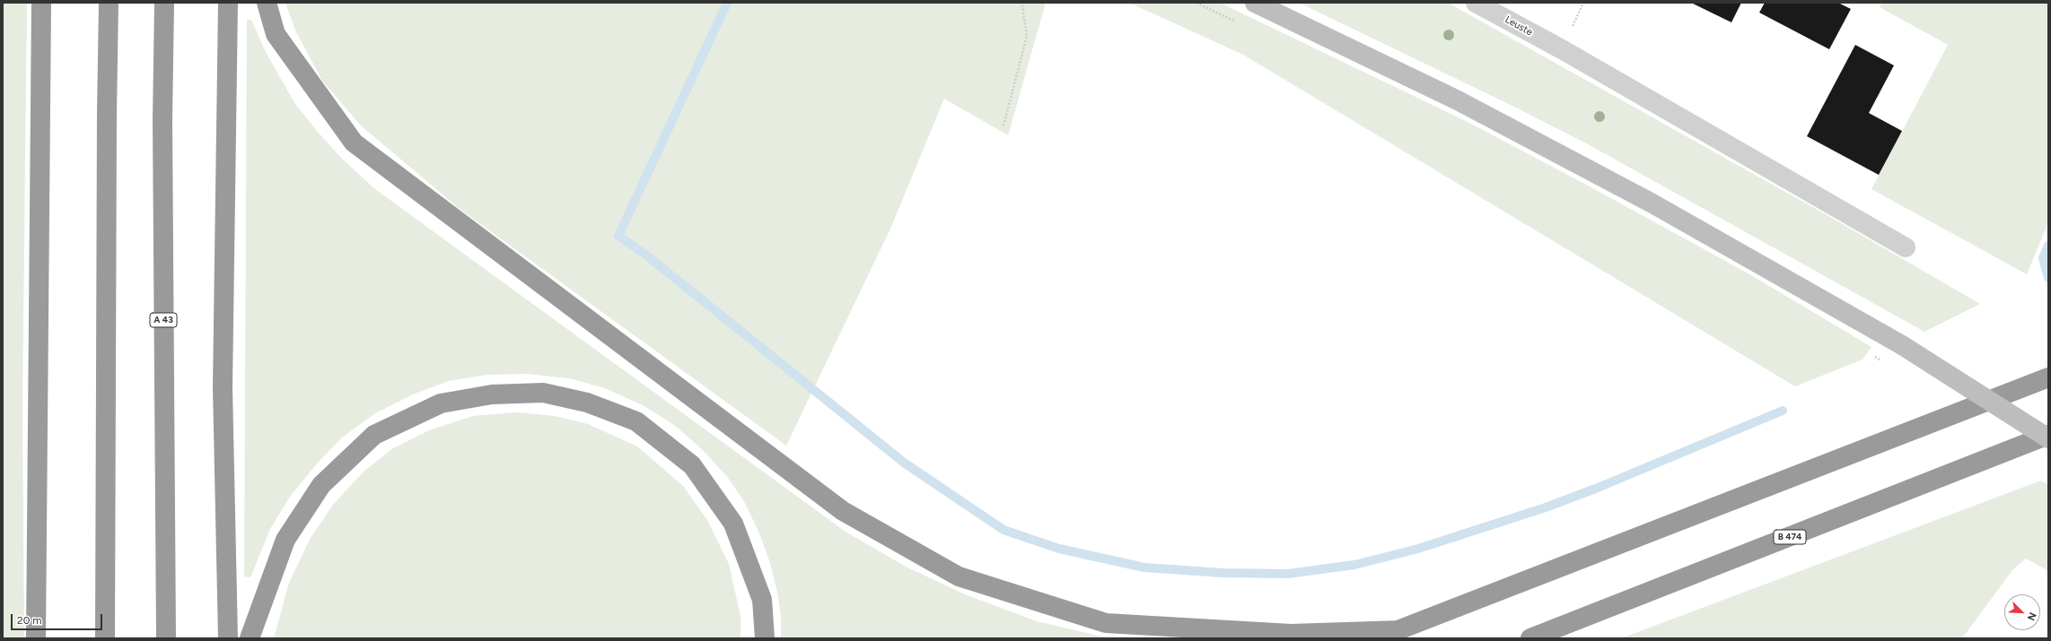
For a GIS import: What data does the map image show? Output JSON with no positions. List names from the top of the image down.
{
  "streets": {
    "highway": ["A 43", "B 474"],
    "street": ["Leuste"]
  },
  "scale_bar": "20 m",
  "north": "bottom right"
}
